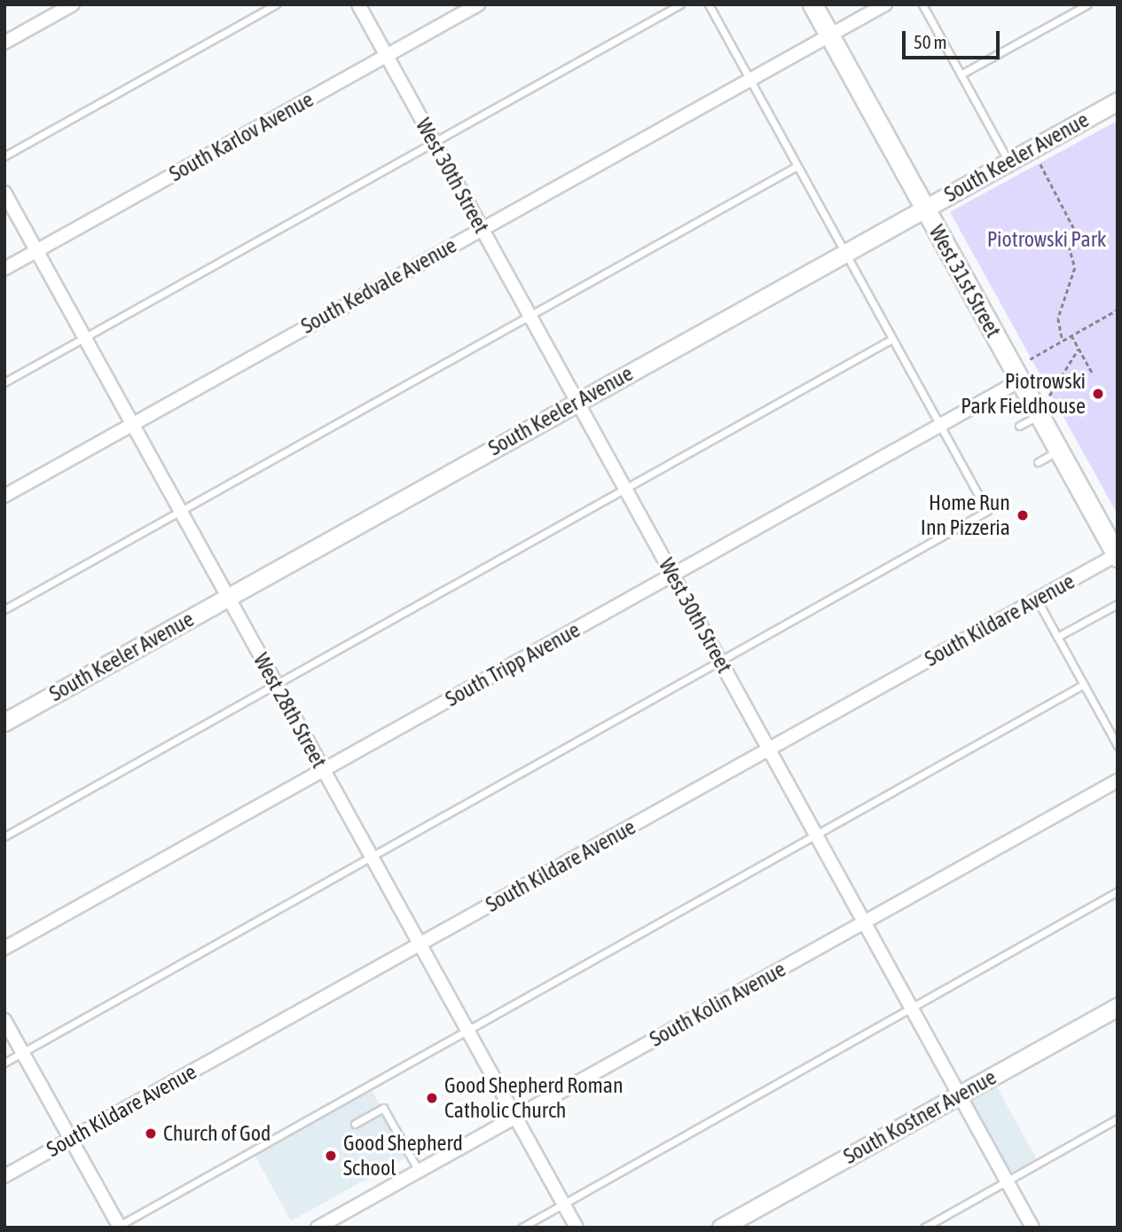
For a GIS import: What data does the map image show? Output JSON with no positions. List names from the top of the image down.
{
  "streets": {
    "main road": ["West 31st Street"],
    "street": [
      "South Karlov Avenue",
      "South Keeler Avenue",
      "West 30th Street",
      "South Kedvale Avenue",
      "South Kildare Avenue",
      "South Tripp Avenue",
      "West 28th Street",
      "South Kolin Avenue",
      "South Kostner Avenue"
    ]
  },
  "crossings": [
    ["South Karlov Avenue", "West 30th Street"],
    ["South Karlov Avenue", "West 28th Street"],
    ["South Keeler Avenue", "West 30th Street"],
    ["South Keeler Avenue", "West 31st Street"],
    ["South Keeler Avenue", "West 28th Street"],
    ["West 30th Street", "South Kedvale Avenue"],
    ["West 30th Street", "South Kildare Avenue"],
    ["West 30th Street", "South Tripp Avenue"],
    ["West 30th Street", "South Kolin Avenue"],
    ["West 30th Street", "South Kostner Avenue"],
    ["West 31st Street", "South Kedvale Avenue"],
    ["West 31st Street", "South Kildare Avenue"],
    ["West 31st Street", "South Tripp Avenue"],
    ["South Kedvale Avenue", "West 28th Street"],
    ["South Kildare Avenue", "West 28th Street"],
    ["South Tripp Avenue", "West 28th Street"],
    ["West 28th Street", "South Kolin Avenue"]
  ],
  "parks": ["Piotrowski Park"],
  "places": [
    "Piotrowski Park Fieldhouse",
    "Home Run Inn Pizzeria",
    "Good Shepherd Roman Catholic Church",
    "Church of God",
    "Good Shepherd School"
  ],
  "scale_bar": "50 m"
}
